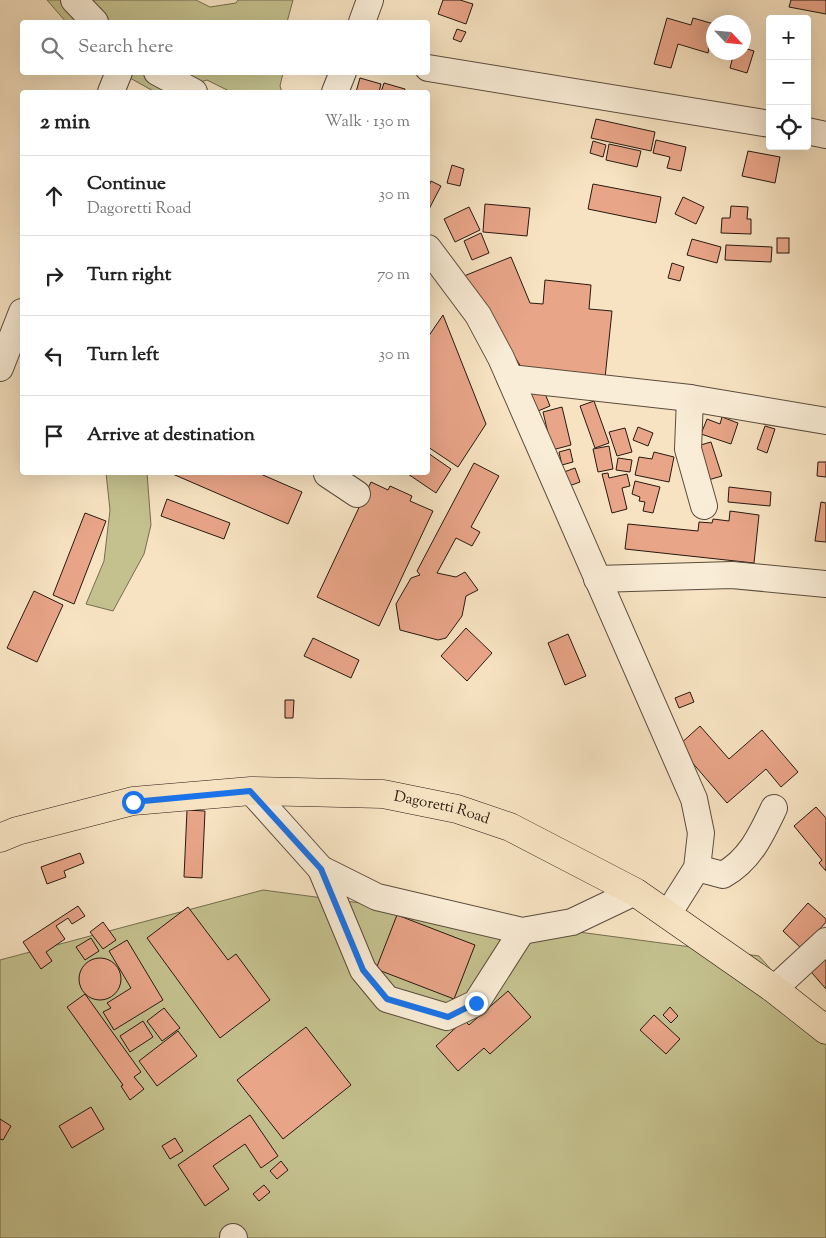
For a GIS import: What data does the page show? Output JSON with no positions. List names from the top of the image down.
{
  "streets": {
    "main road": ["Dagoretti Road"]
  },
  "north": "bottom right",
  "page": {
    "map_buttons": ["+", "−"],
    "search": "Search here",
    "heading": ["2 min", "Walk · 130 m"],
    "list": [
      ["Continue", "Dagoretti Road", "30 m"],
      ["Turn right", "70 m"],
      ["Turn left", "30 m"],
      "Arrive at destination"
    ]
  }
}
